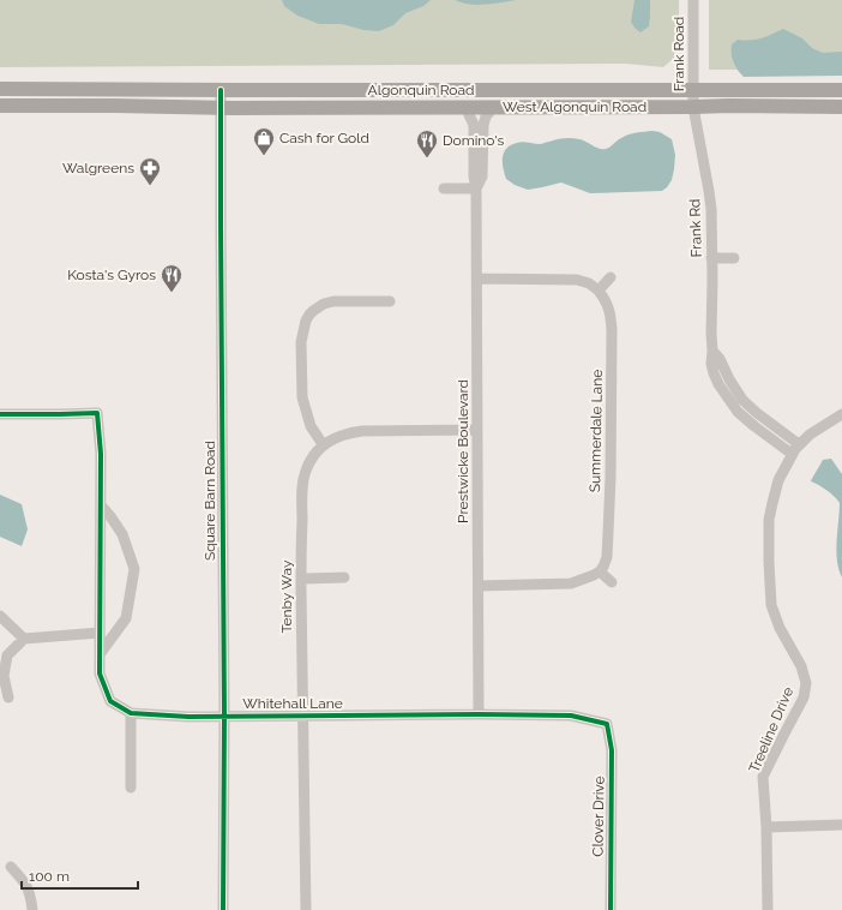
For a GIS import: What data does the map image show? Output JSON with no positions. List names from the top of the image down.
{
  "streets": {
    "main road": ["Algonquin Road", "West Algonquin Road"],
    "street": [
      "Frank Road",
      "Frank Rd",
      "Summerdale Lane",
      "Prestwicke Boulevard",
      "Square Barn Road",
      "Tenby Way",
      "Whitehall Lane",
      "Treeline Drive",
      "Clover Drive"
    ]
  },
  "crossings": [
    ["Frank Road", "Algonquin Road"],
    ["Frank Road", "West Algonquin Road"],
    ["Frank Road", "Frank Rd"],
    ["Algonquin Road", "Square Barn Road"],
    ["West Algonquin Road", "Frank Rd"],
    ["West Algonquin Road", "Prestwicke Boulevard"],
    ["West Algonquin Road", "Square Barn Road"],
    ["Frank Rd", "Treeline Drive"],
    ["Prestwicke Boulevard", "Tenby Way"],
    ["Prestwicke Boulevard", "Whitehall Lane"],
    ["Square Barn Road", "Whitehall Lane"],
    ["Tenby Way", "Whitehall Lane"],
    ["Whitehall Lane", "Clover Drive"]
  ],
  "places": {
    "shop": ["Cash for Gold"],
    "restaurant": ["Domino's", "Kosta's Gyros"],
    "pharmacy": ["Walgreens"]
  },
  "scale_bar": "100 m"
}
